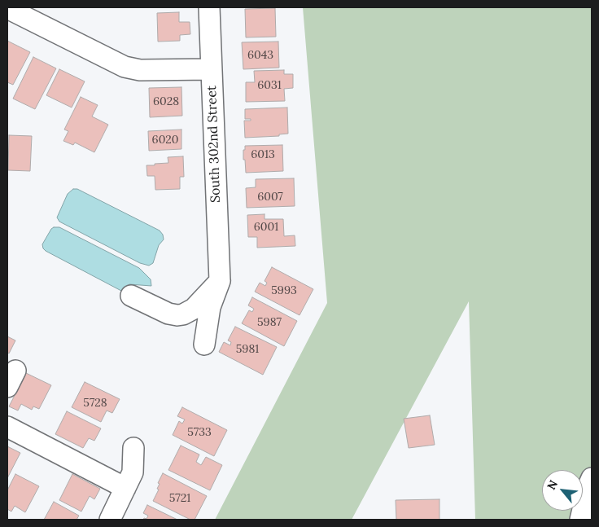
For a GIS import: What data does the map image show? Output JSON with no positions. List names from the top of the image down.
{
  "streets": {
    "street": ["South 302nd Street"]
  },
  "house_numbers": [
    "6043",
    "6031",
    "6028",
    "6020",
    "6013",
    "6007",
    "6001",
    "5993",
    "5987",
    "5981",
    "5728",
    "5733",
    "5721"
  ],
  "north": "top left"
}
